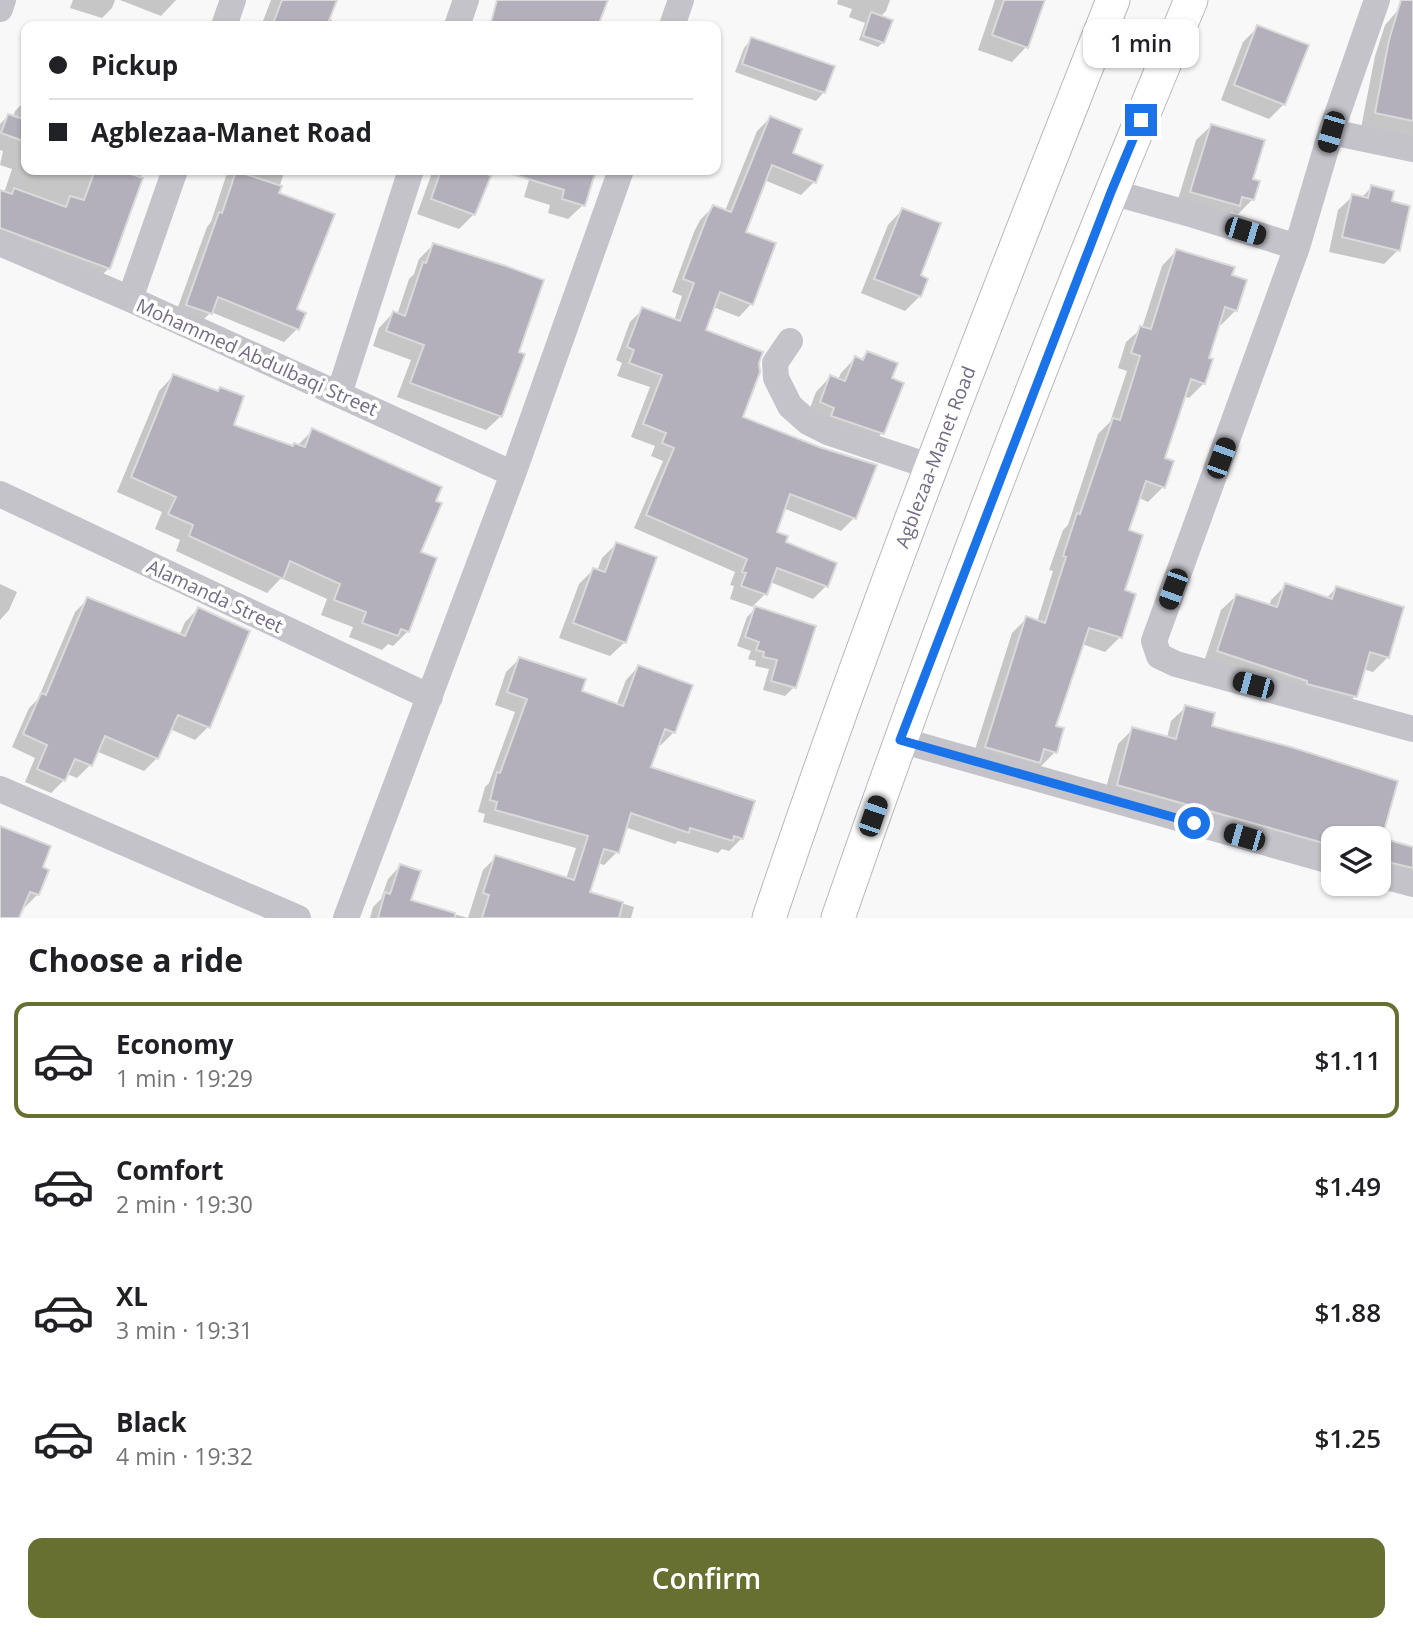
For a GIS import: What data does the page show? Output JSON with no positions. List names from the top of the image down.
{
  "streets": {
    "main road": ["Agblezaa-Manet Road"],
    "street": ["Mohammed Abdulbaqi Street", "Alamanda Street"]
  },
  "page": {
    "bubble": "1 min",
    "banner": ["Pickup", "Agblezaa-Manet Road"],
    "heading": "Choose a ride",
    "list": [
      {
        "name": "Economy",
        "note": "1 min · 19:29",
        "value": "$1.11"
      },
      {
        "name": "Comfort",
        "note": "2 min · 19:30",
        "value": "$1.49"
      },
      {
        "name": "XL",
        "note": "3 min · 19:31",
        "value": "$1.88"
      },
      {
        "name": "Black",
        "note": "4 min · 19:32",
        "value": "$1.25"
      }
    ],
    "buttons": "Confirm"
  }
}
